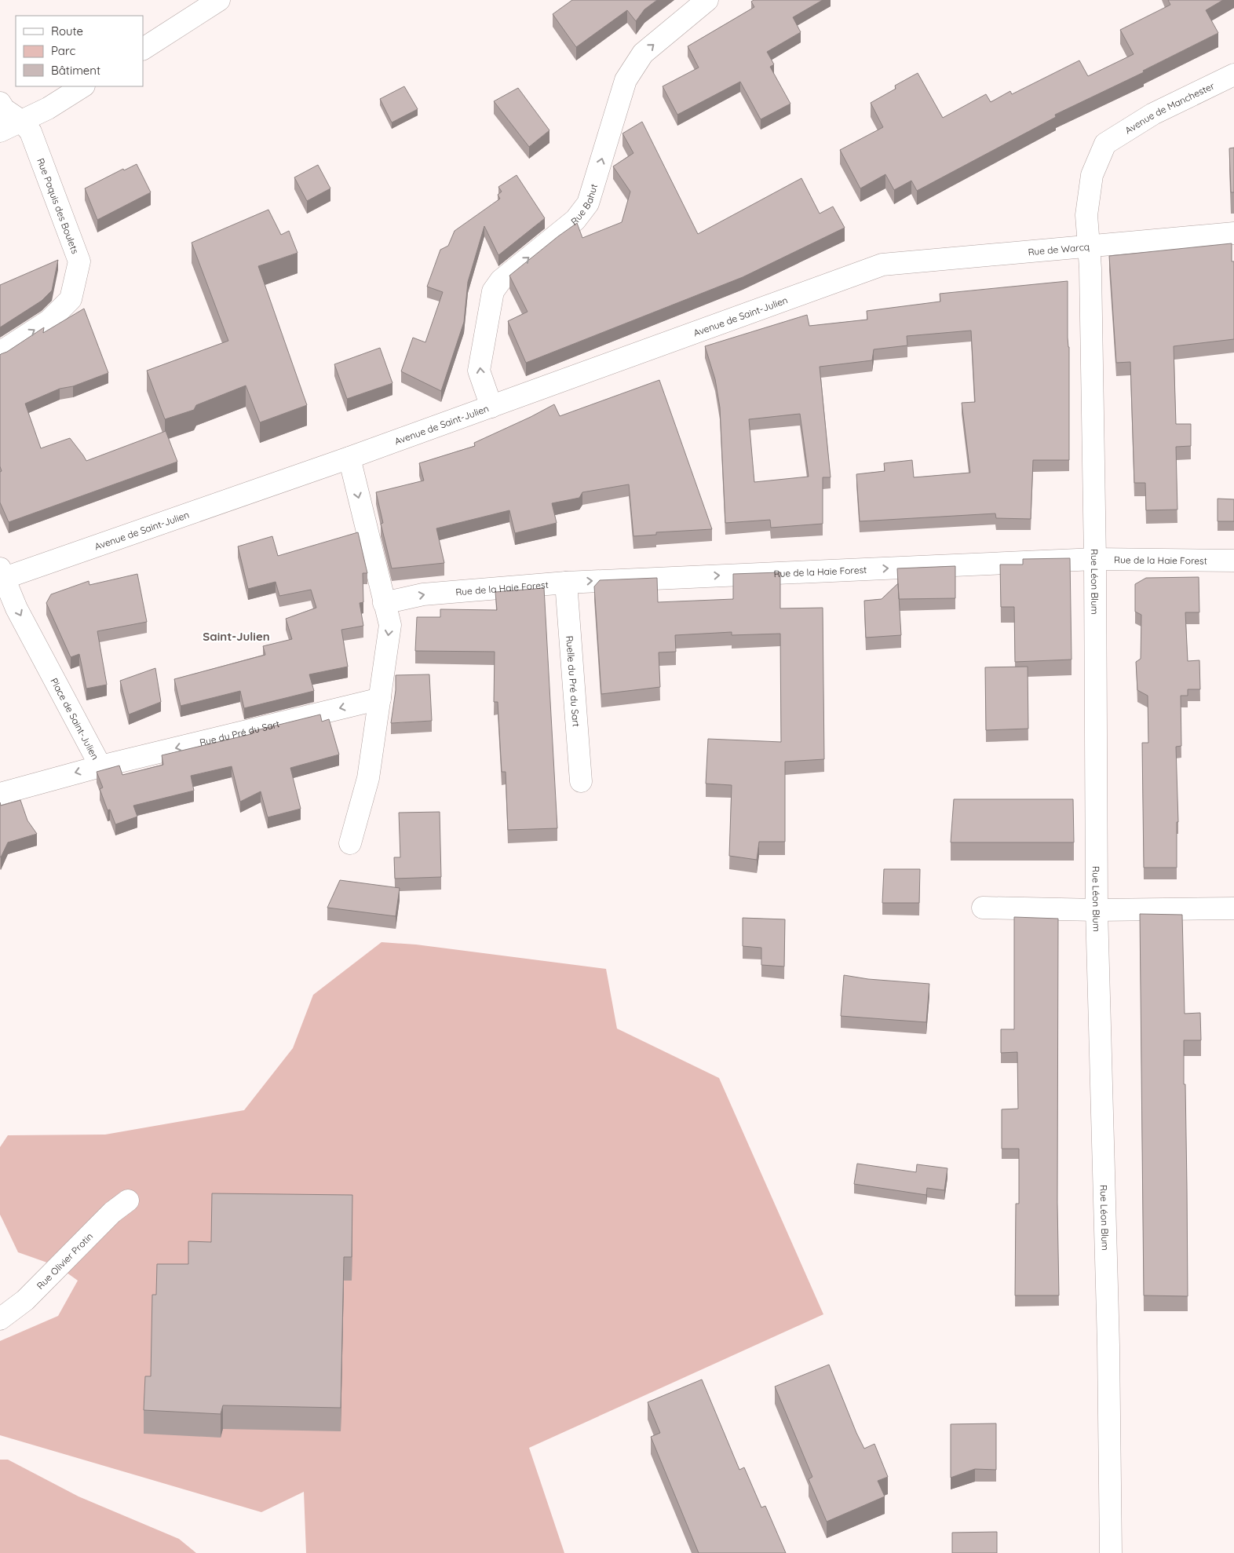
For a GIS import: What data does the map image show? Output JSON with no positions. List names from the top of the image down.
{
  "streets": {
    "street": [
      "Avenue de Manchester",
      "Rue Bahut",
      "Rue Paquis des Boulets",
      "Rue de Warcq",
      "Avenue de Saint-Julien",
      "Rue de la Haie Forest",
      "Rue Léon Blum",
      "Ruelle du Pré du Sart",
      "Place de Saint-Julien",
      "Rue du Pré du Sart",
      "Rue Olivier Protin"
    ]
  },
  "crossings": [
    ["Avenue de Manchester", "Rue Léon Blum"],
    ["Rue Bahut", "Avenue de Saint-Julien"],
    ["Rue de Warcq", "Avenue de Saint-Julien"],
    ["Rue de Warcq", "Rue Léon Blum"],
    ["Avenue de Saint-Julien", "Place de Saint-Julien"],
    ["Rue de la Haie Forest", "Rue Léon Blum"],
    ["Rue de la Haie Forest", "Ruelle du Pré du Sart"],
    ["Place de Saint-Julien", "Rue du Pré du Sart"]
  ],
  "one_way": [
    "Rue Bahut",
    "Rue Paquis des Boulets",
    "Rue de la Haie Forest",
    "Rue du Pré du Sart"
  ],
  "districts": ["Saint-Julien"],
  "legend": ["Route", "Parc", "Bâtiment"]
}
